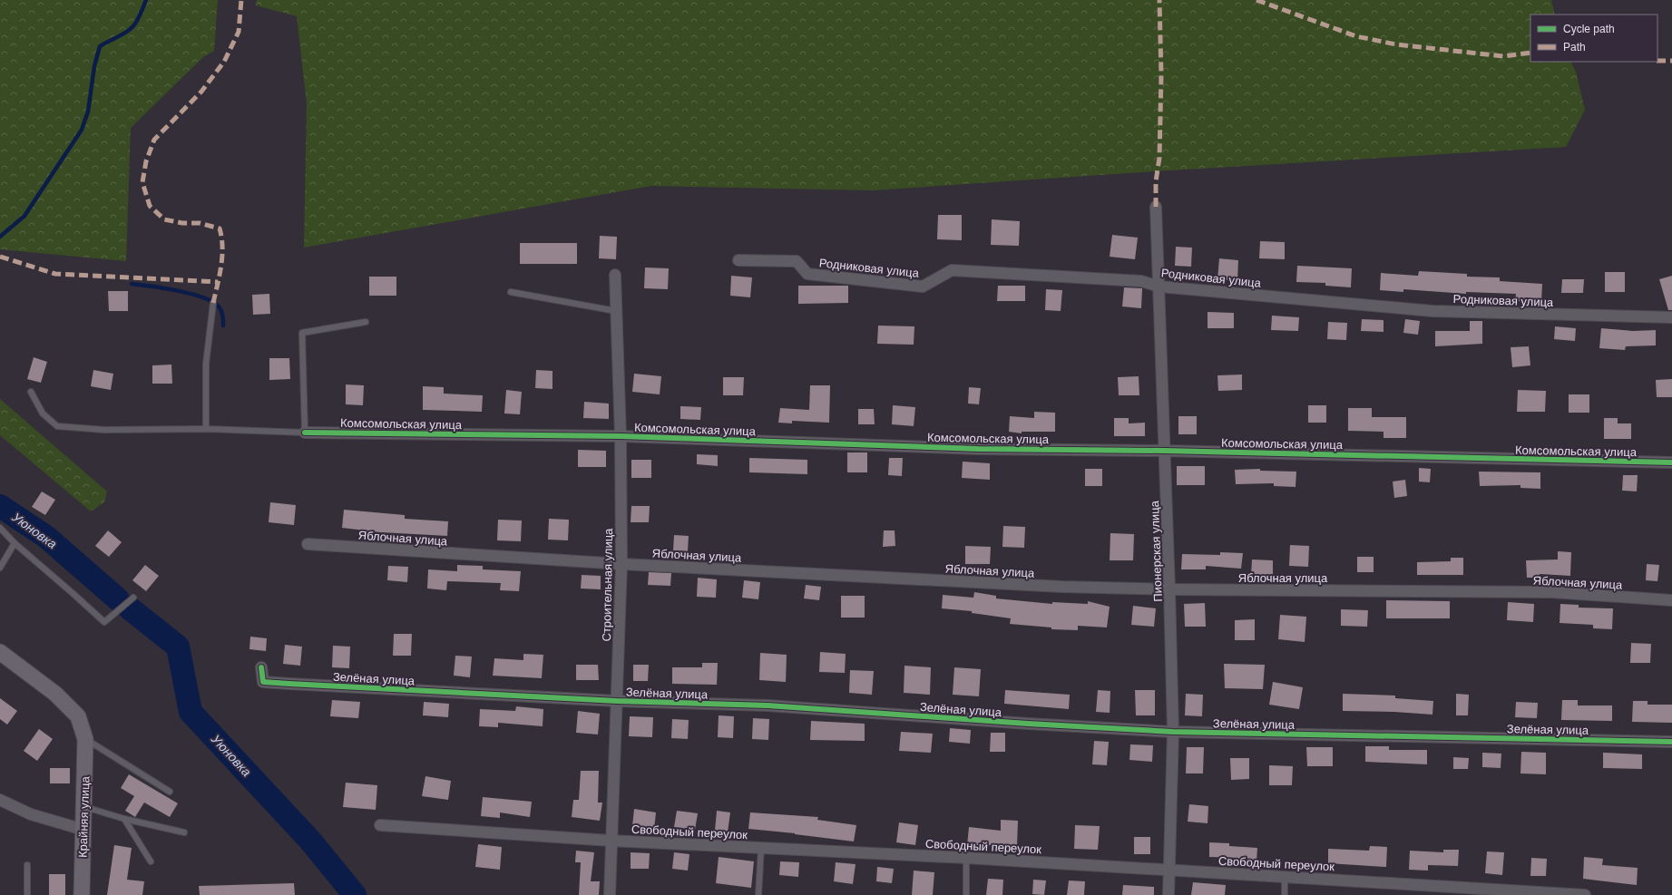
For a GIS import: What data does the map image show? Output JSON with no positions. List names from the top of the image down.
{
  "streets": {
    "street": [
      "Родниковая улица",
      "Комсомольская улица",
      "Яблочная улица",
      "Пионерская улица",
      "Строительная улица",
      "Зелёная улица",
      "Крайняя улица",
      "Свободный переулок"
    ]
  },
  "crossings": [
    ["Родниковая улица", "Пионерская улица"],
    ["Комсомольская улица", "Пионерская улица"],
    ["Комсомольская улица", "Строительная улица"],
    ["Яблочная улица", "Пионерская улица"],
    ["Яблочная улица", "Строительная улица"],
    ["Пионерская улица", "Зелёная улица"],
    ["Пионерская улица", "Свободный переулок"],
    ["Строительная улица", "Зелёная улица"],
    ["Строительная улица", "Свободный переулок"]
  ],
  "water": ["Уюновка"],
  "legend": ["Cycle path", "Path"]
}
